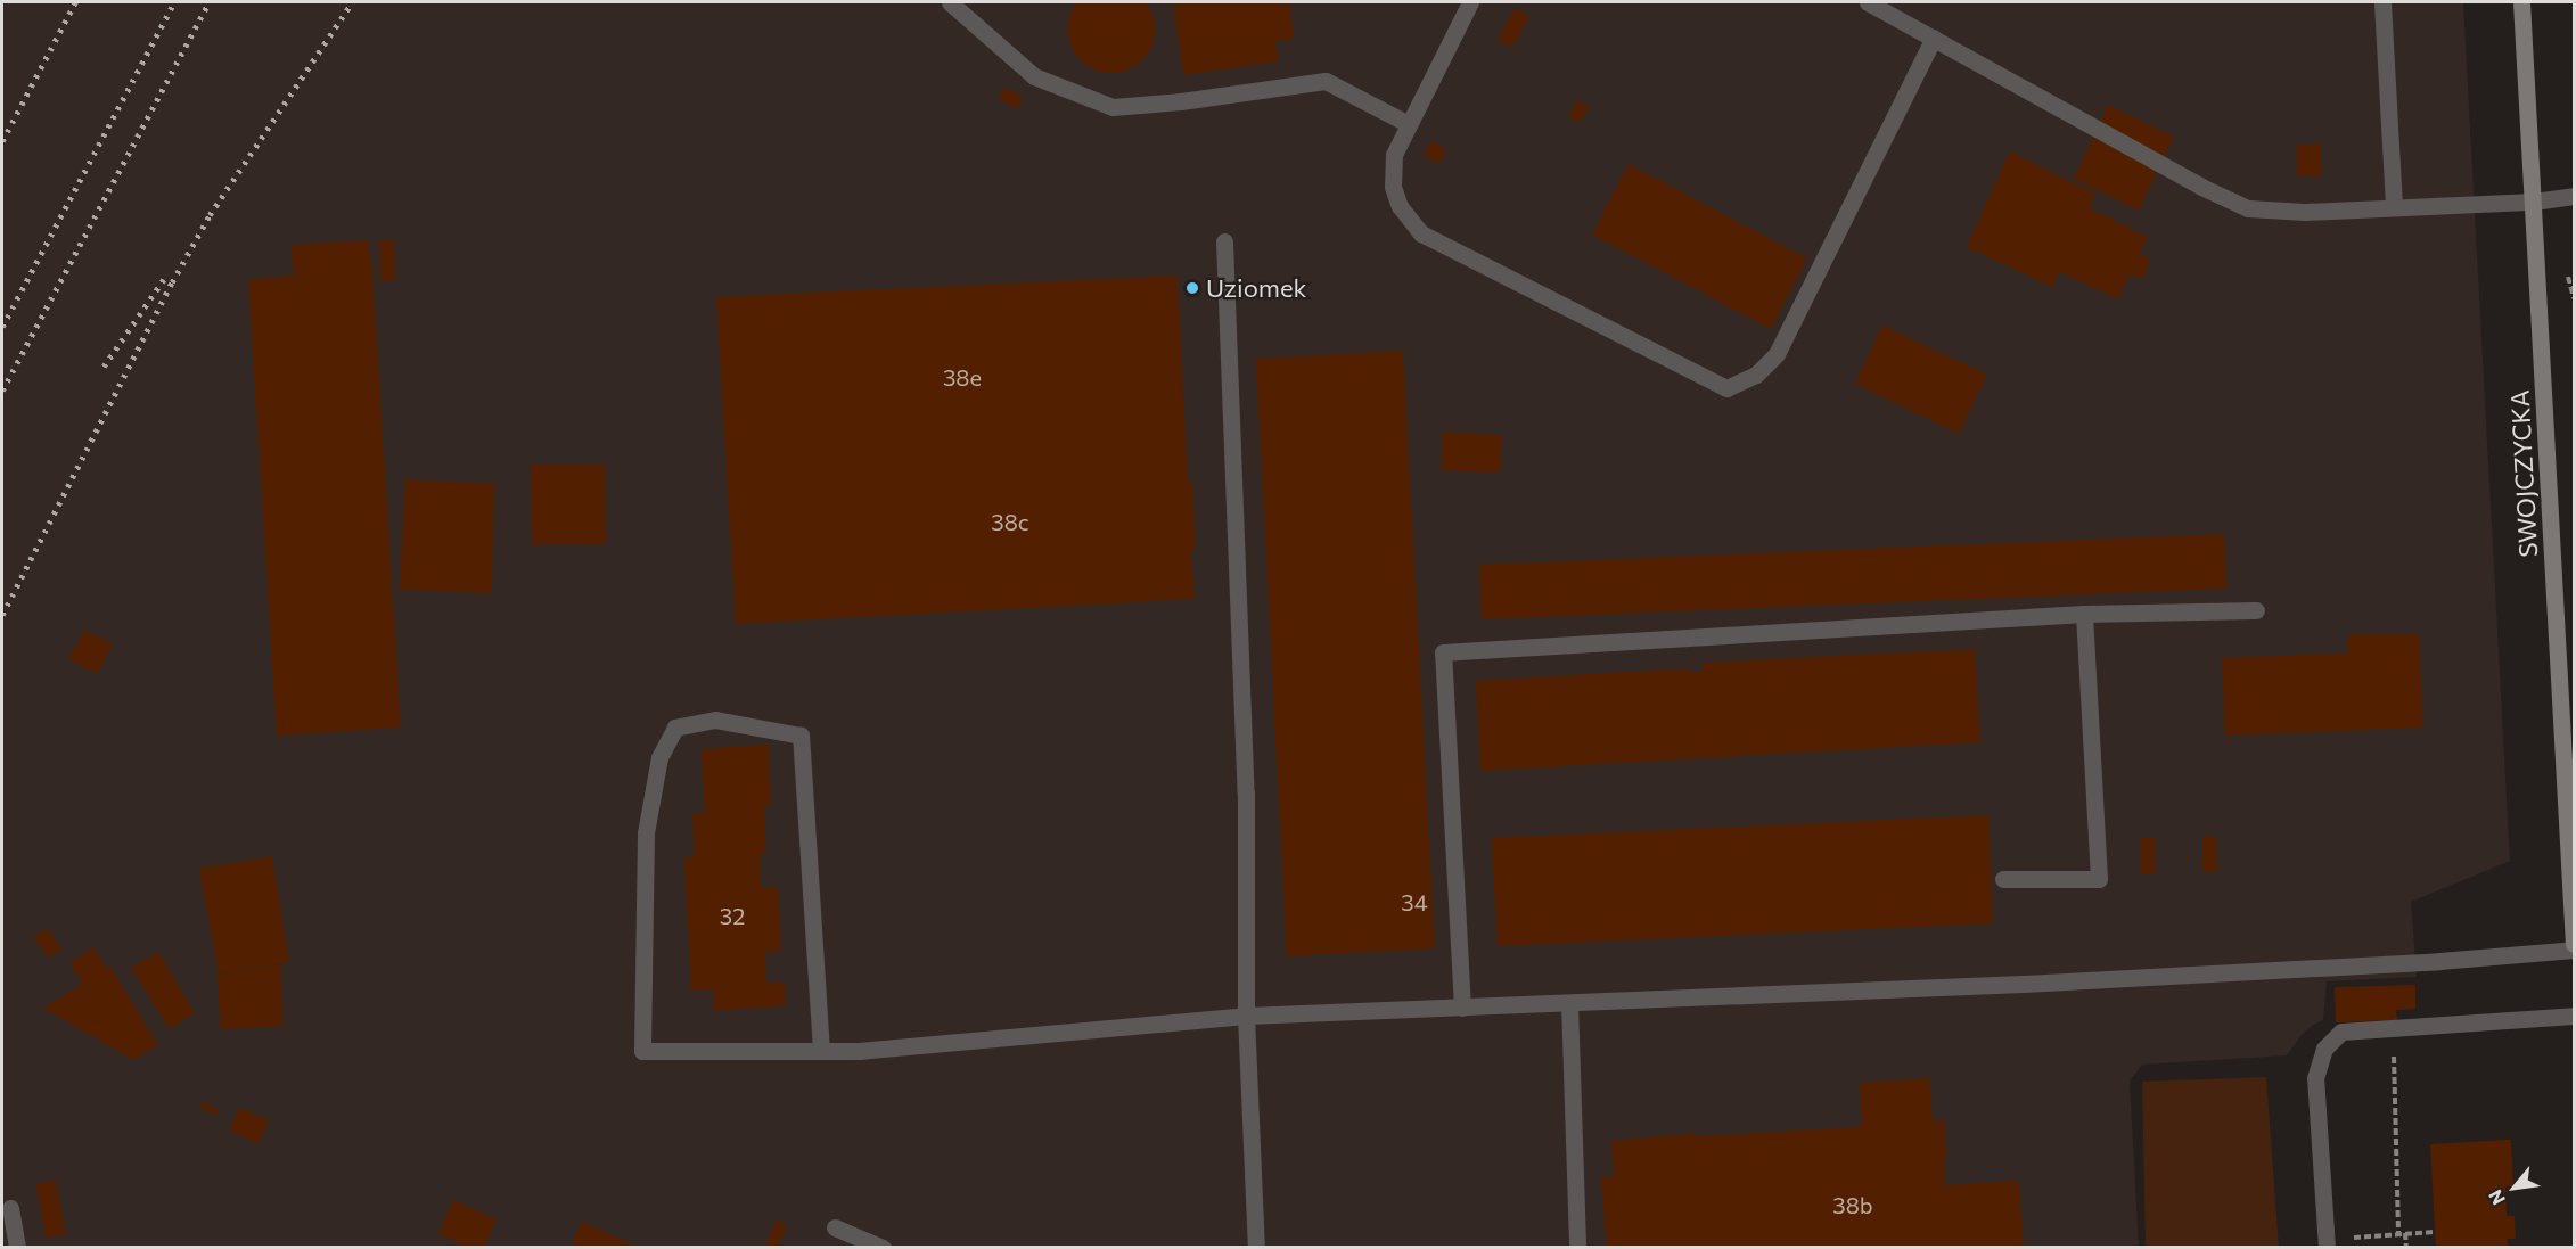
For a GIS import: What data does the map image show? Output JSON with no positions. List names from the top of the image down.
{
  "streets": {
    "main road": ["SWOJCZYCKA"]
  },
  "places": ["Uziomek"],
  "house_numbers": [
    "38e",
    "38c",
    "34",
    "32",
    "38b"
  ],
  "north": "bottom left"
}
